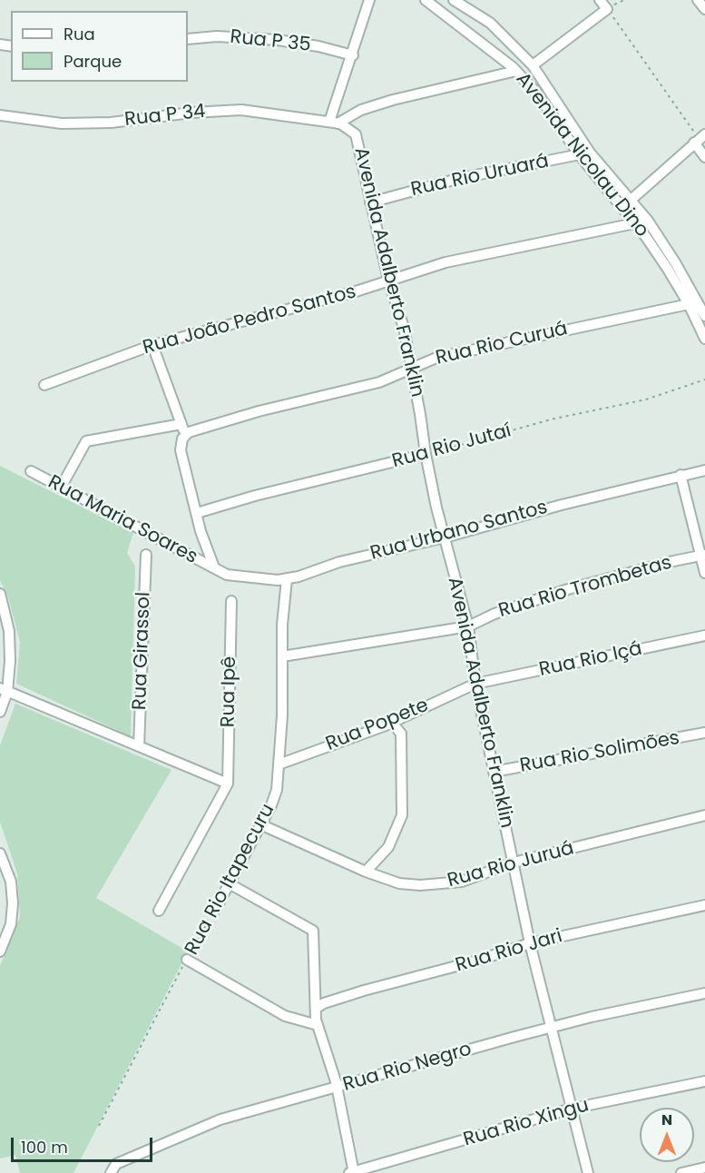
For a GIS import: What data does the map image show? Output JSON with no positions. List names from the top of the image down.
{
  "streets": {
    "street": [
      "Rua P 35",
      "Rua P 34",
      "Avenida Nicolau Dino",
      "Rua Rio Uruará",
      "Avenida Adalberto Franklin",
      "Rua João Pedro Santos",
      "Rua Rio Curuá",
      "Rua Rio Jutaí",
      "Rua Maria Soares",
      "Rua Urbano Santos",
      "Rua Rio Trombetas",
      "Rua Girassol",
      "Rua Rio Içá",
      "Rua Ipê",
      "Rua Popete",
      "Rua Rio Solimões",
      "Rua Rio Juruá",
      "Rua Rio Itapecuru",
      "Rua Rio Jari",
      "Rua Rio Negro",
      "Rua Rio Xingu"
    ]
  },
  "crossings": [
    ["Rua P 34", "Avenida Adalberto Franklin"],
    ["Avenida Nicolau Dino", "Rua Rio Uruará"],
    ["Avenida Nicolau Dino", "Rua João Pedro Santos"],
    ["Avenida Nicolau Dino", "Rua Rio Curuá"],
    ["Rua Rio Uruará", "Avenida Adalberto Franklin"],
    ["Avenida Adalberto Franklin", "Rua João Pedro Santos"],
    ["Avenida Adalberto Franklin", "Rua Rio Curuá"],
    ["Avenida Adalberto Franklin", "Rua Rio Jutaí"],
    ["Avenida Adalberto Franklin", "Rua Urbano Santos"],
    ["Avenida Adalberto Franklin", "Rua Rio Trombetas"],
    ["Avenida Adalberto Franklin", "Rua Rio Içá"],
    ["Avenida Adalberto Franklin", "Rua Popete"],
    ["Avenida Adalberto Franklin", "Rua Rio Solimões"],
    ["Avenida Adalberto Franklin", "Rua Rio Juruá"],
    ["Avenida Adalberto Franklin", "Rua Rio Jari"],
    ["Avenida Adalberto Franklin", "Rua Rio Negro"],
    ["Avenida Adalberto Franklin", "Rua Rio Xingu"],
    ["Rua Maria Soares", "Rua Urbano Santos"],
    ["Rua Urbano Santos", "Rua Rio Itapecuru"],
    ["Rua Rio Trombetas", "Rua Rio Itapecuru"],
    ["Rua Rio Içá", "Rua Popete"],
    ["Rua Popete", "Rua Rio Itapecuru"],
    ["Rua Rio Juruá", "Rua Rio Itapecuru"]
  ],
  "legend": ["Rua", "Parque"],
  "scale_bar": "100 m",
  "north": "top"
}
